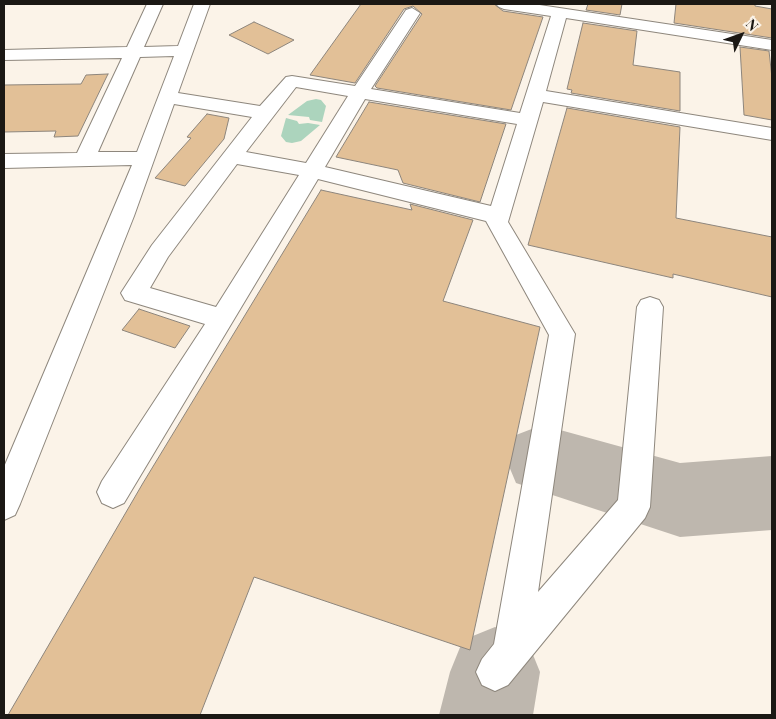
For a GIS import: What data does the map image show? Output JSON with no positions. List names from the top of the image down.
{
  "north": "top right"
}
